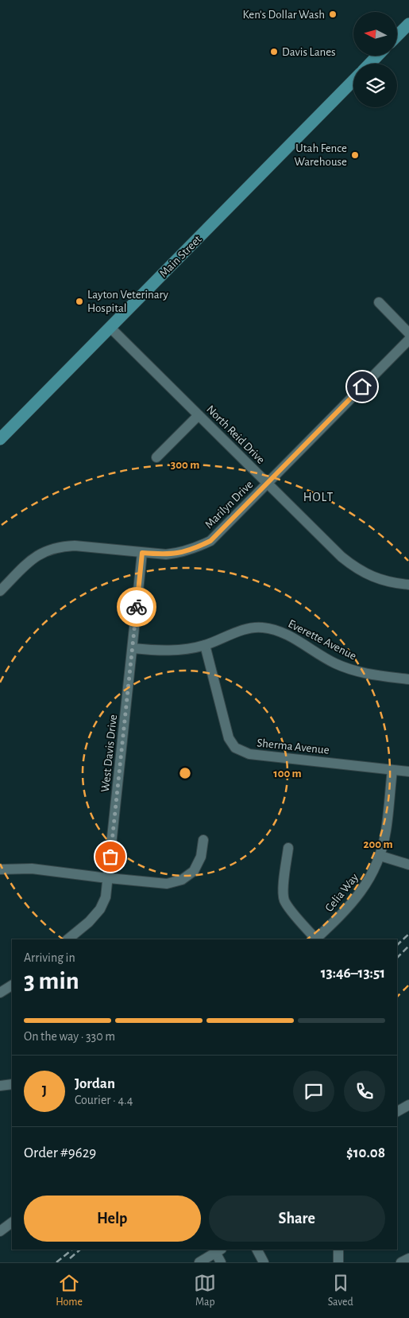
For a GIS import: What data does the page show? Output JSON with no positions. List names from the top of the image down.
{
  "streets": {
    "main road": ["Main Street"],
    "street": [
      "North Reid Drive",
      "Marilyn Drive",
      "Everette Avenue",
      "Sherma Avenue",
      "West Davis Drive",
      "Celia Way"
    ]
  },
  "crossings": [
    ["Main Street", "North Reid Drive"],
    ["North Reid Drive", "Marilyn Drive"],
    ["Marilyn Drive", "West Davis Drive"],
    ["Everette Avenue", "Sherma Avenue"],
    ["Everette Avenue", "West Davis Drive"],
    ["Sherma Avenue", "Celia Way"]
  ],
  "districts": ["HOLT"],
  "places": [
    "Ken's Dollar Wash",
    "Davis Lanes",
    "Utah Fence Warehouse",
    "Layton Veterinary Hospital"
  ],
  "north": "left",
  "page": {
    "heading": ["3 min", "Arriving in", "13:46–13:51"],
    "panel": [
      "Jordan",
      "Courier · 4.4",
      "Order #9629",
      "$10.08"
    ],
    "bar": "On the way · 330 m",
    "round": "J",
    "buttons": ["Help", "Share"],
    "tabs": ["Home", "Map", "Saved"]
  },
  "rings": ["300 m", "100 m", "200 m"]
}
